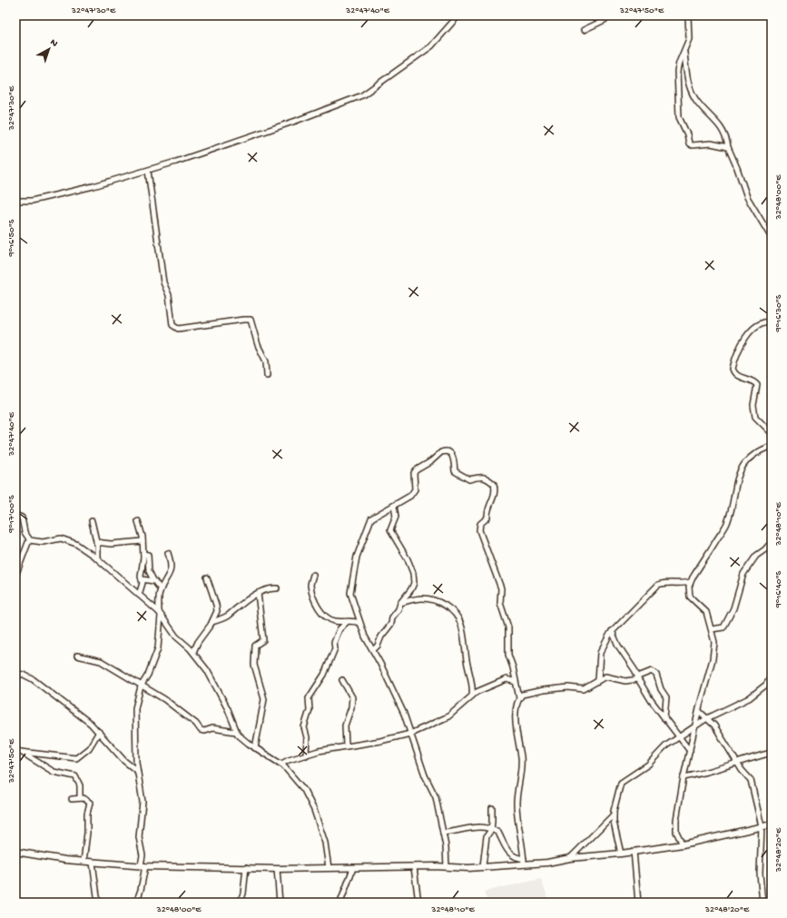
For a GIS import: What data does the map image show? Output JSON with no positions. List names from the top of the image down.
{
  "north": "top right",
  "coordinates": [
    "32°47'30\"E",
    "32°47'40\"E",
    "32°47'50\"E",
    "32°48'00\"E",
    "9°16'50\"S",
    "9°16'30\"S",
    "9°17'00\"S",
    "32°48'10\"E",
    "9°16'40\"S",
    "32°48'20\"E"
  ]
}
